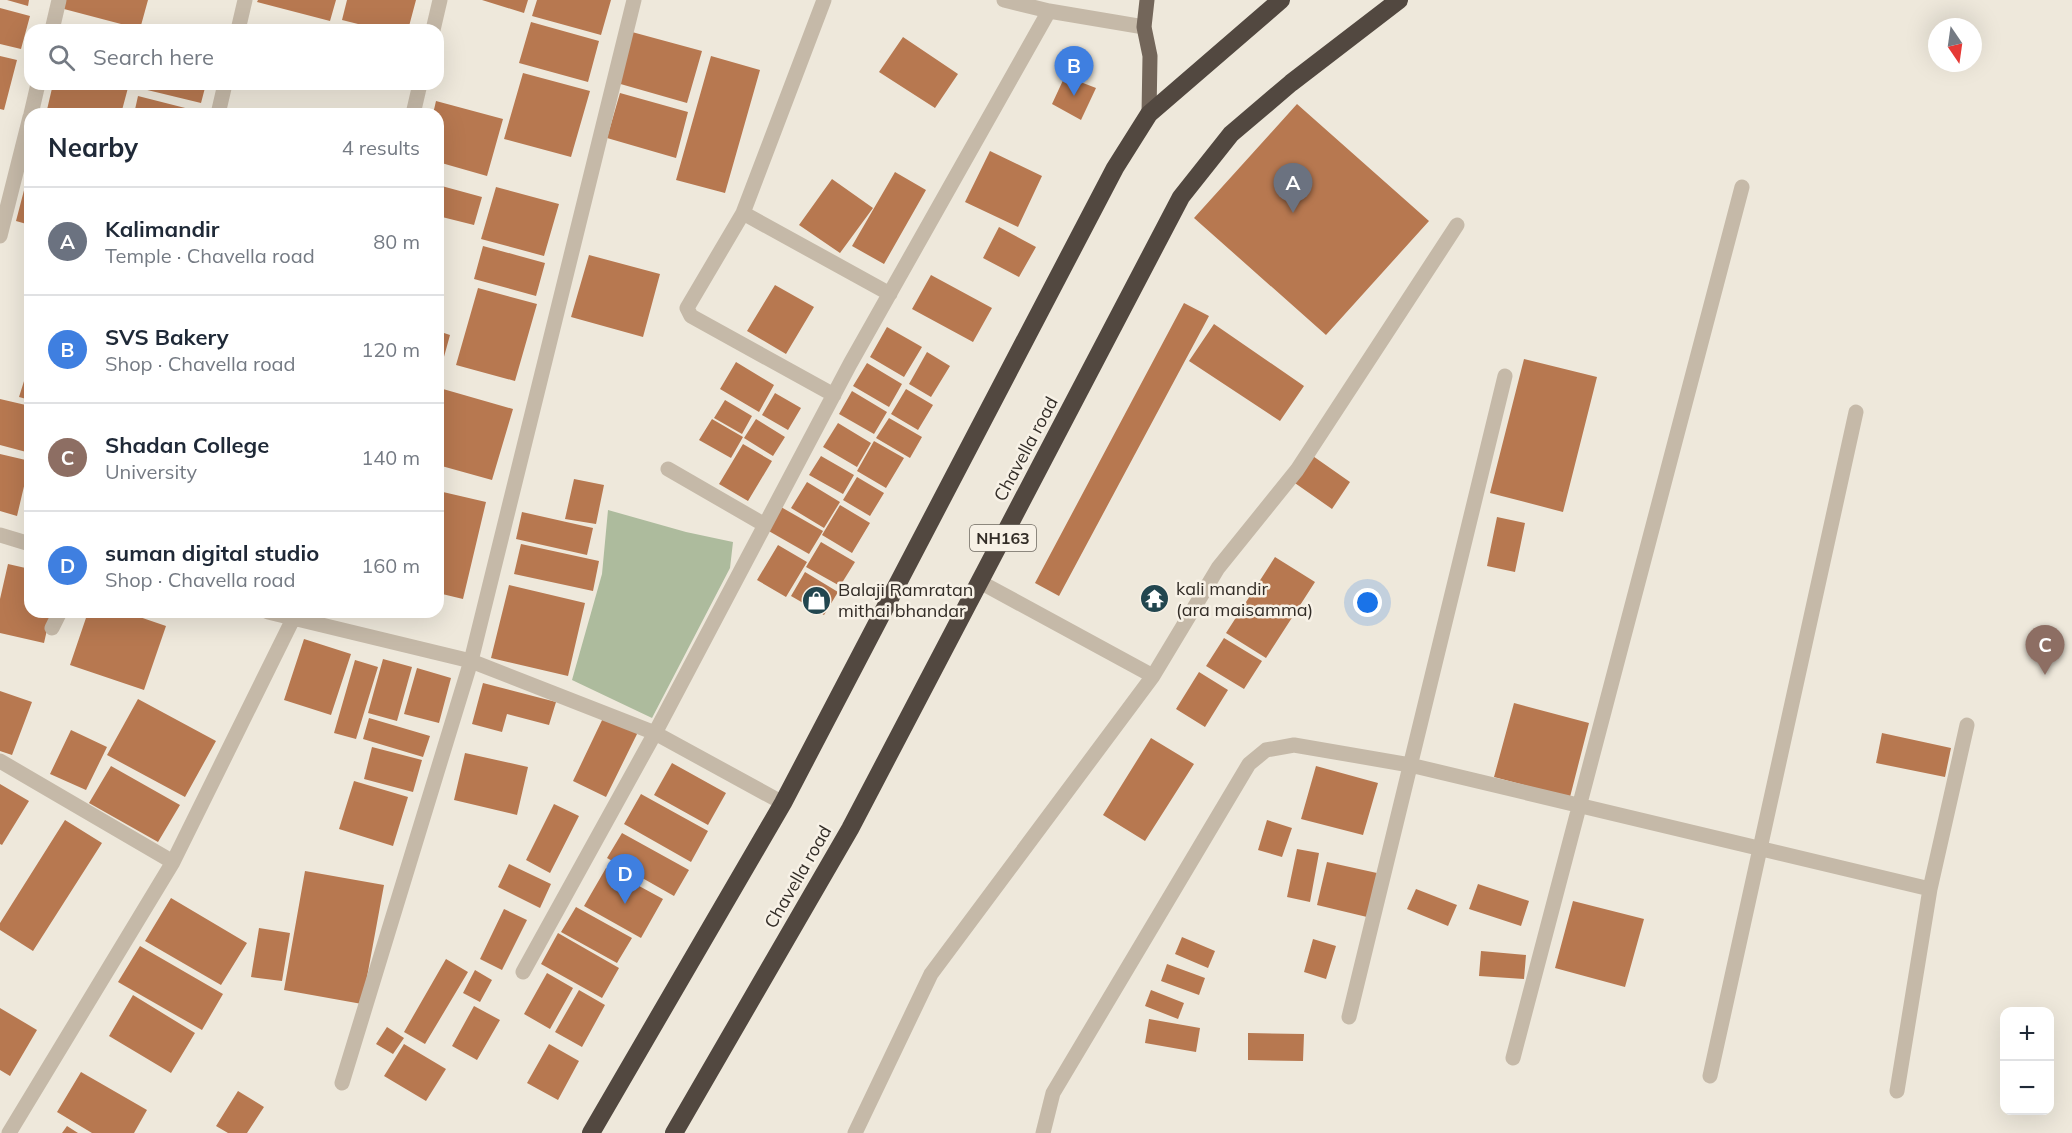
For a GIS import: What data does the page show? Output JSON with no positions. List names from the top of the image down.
{
  "streets": {
    "highway": ["Chavella road", "NH163"]
  },
  "places": {
    "temple": ["kali mandir (ara maisamma)"],
    "shop": ["Balaji Ramratan mithai bhandar"]
  },
  "north": "bottom",
  "page": {
    "search": "Search here",
    "pins": [
      "B",
      "A",
      "C",
      "D"
    ],
    "heading": ["Nearby", "4 results"],
    "list": [
      {
        "mark": "A",
        "name": "Kalimandir",
        "note": "Temple · Chavella road",
        "value": "80 m"
      },
      {
        "mark": "B",
        "name": "SVS Bakery",
        "note": "Shop · Chavella road",
        "value": "120 m"
      },
      {
        "mark": "C",
        "name": "Shadan College",
        "note": "University",
        "value": "140 m"
      },
      {
        "mark": "D",
        "name": "suman digital studio",
        "note": "Shop · Chavella road",
        "value": "160 m"
      }
    ],
    "map_buttons": ["+", "−"]
  }
}
